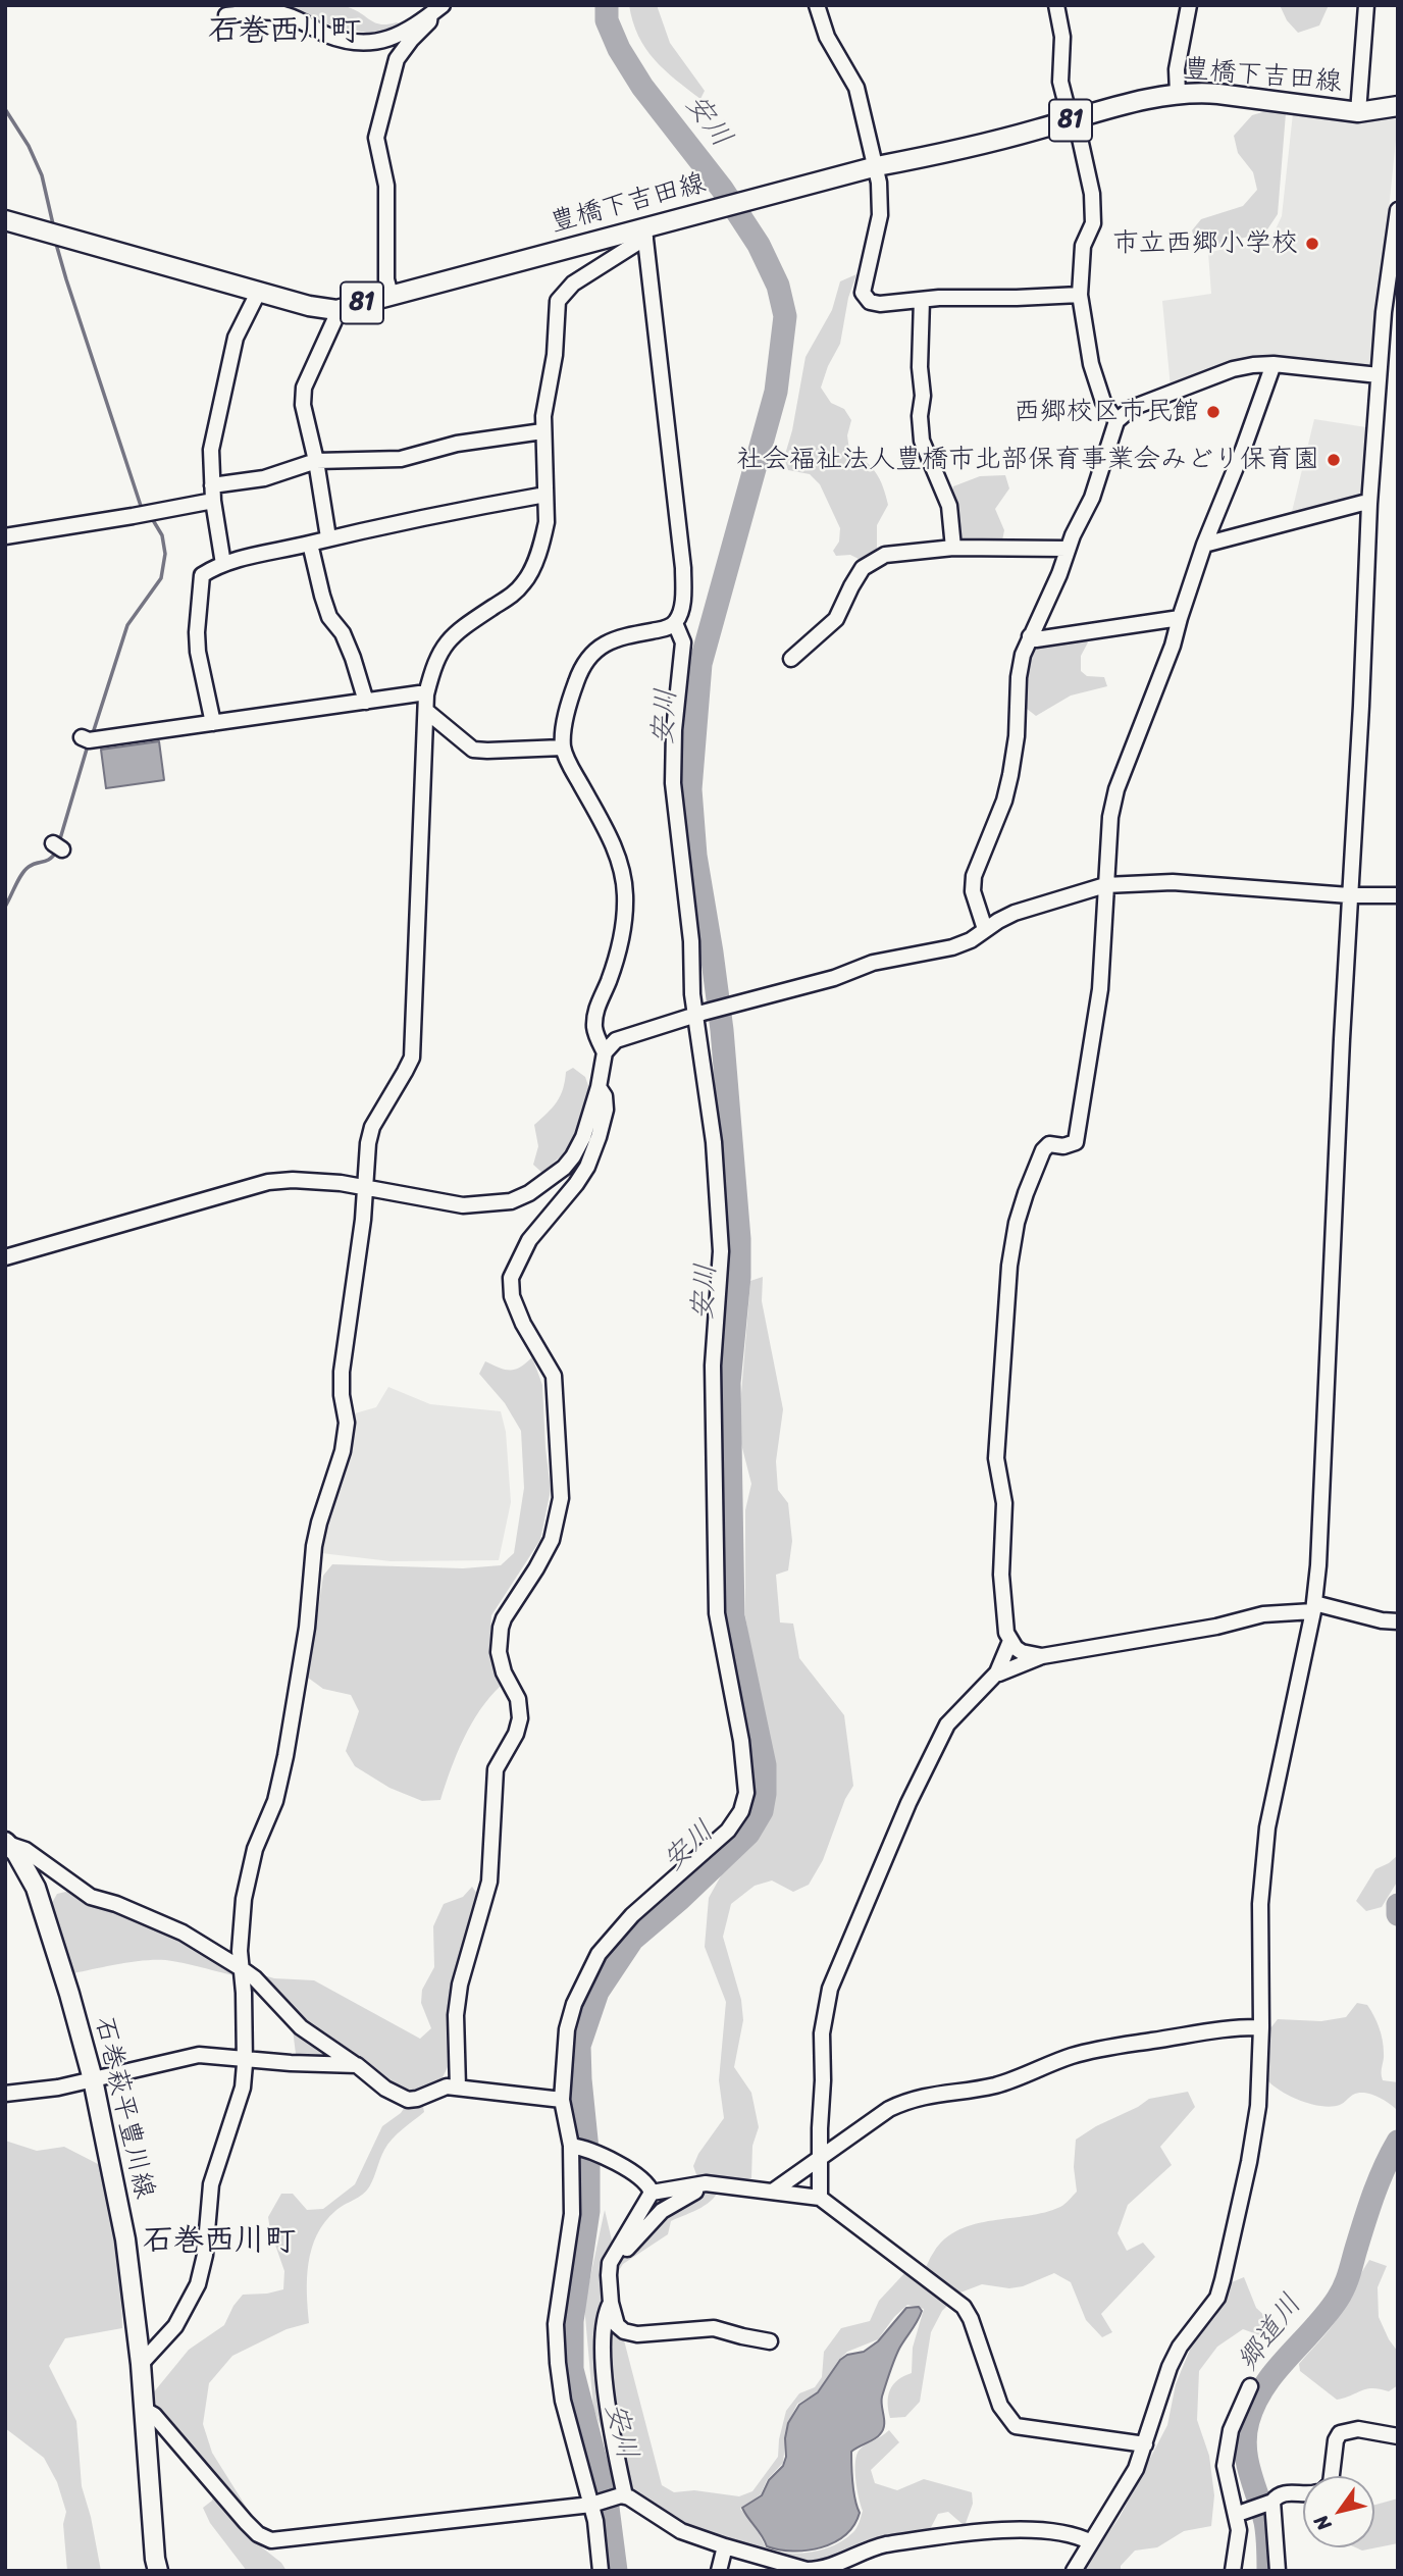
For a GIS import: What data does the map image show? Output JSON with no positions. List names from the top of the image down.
{
  "streets": {
    "main road": ["豊橋下吉田線", "81", "石巻萩平豊川線"]
  },
  "districts": ["石巻西川町", "石巻西川町"],
  "water": ["安川", "郷道川"],
  "places": ["市立西郷小学校", "西郷校区市民館", "社会福祉法人豊橋市北部保育事業会みどり保育園"],
  "north": "bottom left"
}
